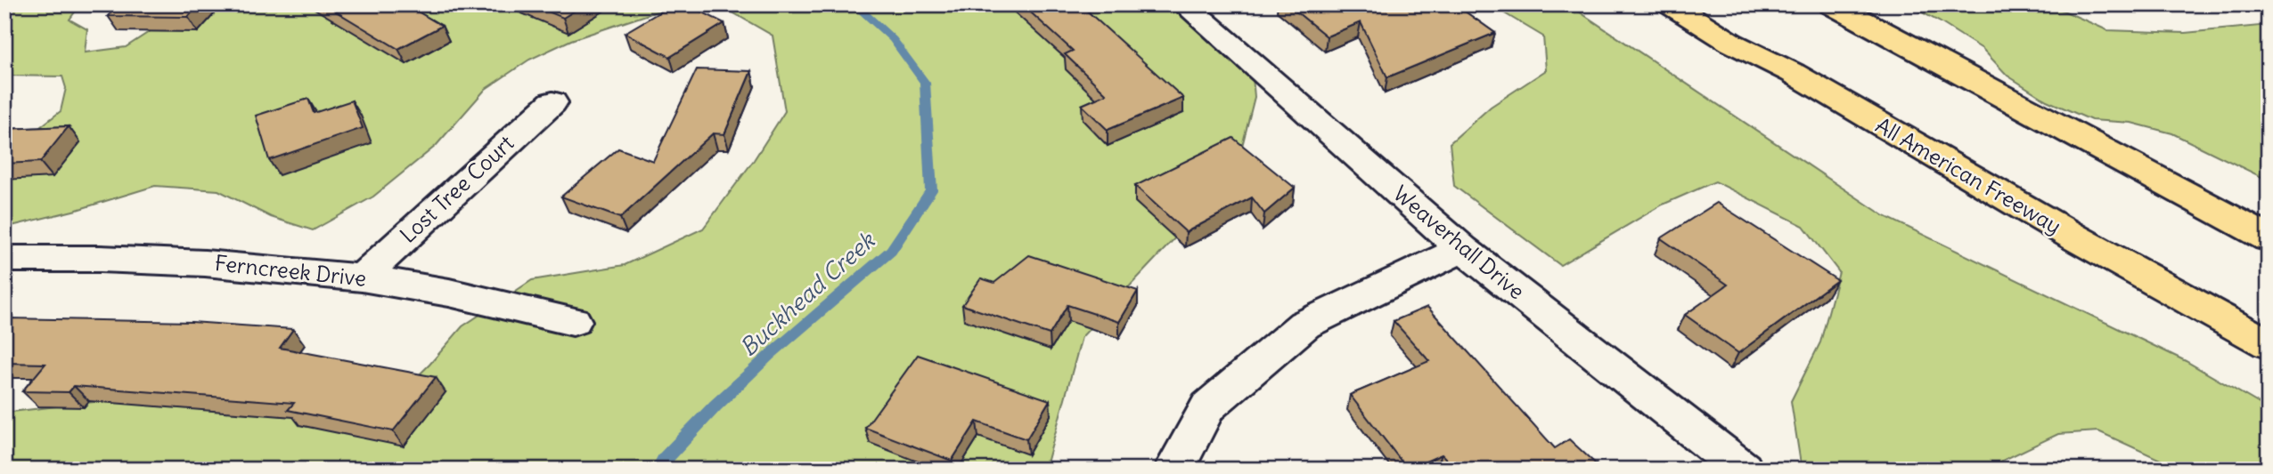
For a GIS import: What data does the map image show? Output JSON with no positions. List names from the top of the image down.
{
  "streets": {
    "highway": ["All American Freeway"],
    "street": ["Lost Tree Court", "Weaverhall Drive", "Ferncreek Drive"]
  },
  "crossings": [
    ["Lost Tree Court", "Ferncreek Drive"]
  ],
  "water": ["Buckhead Creek"]
}
